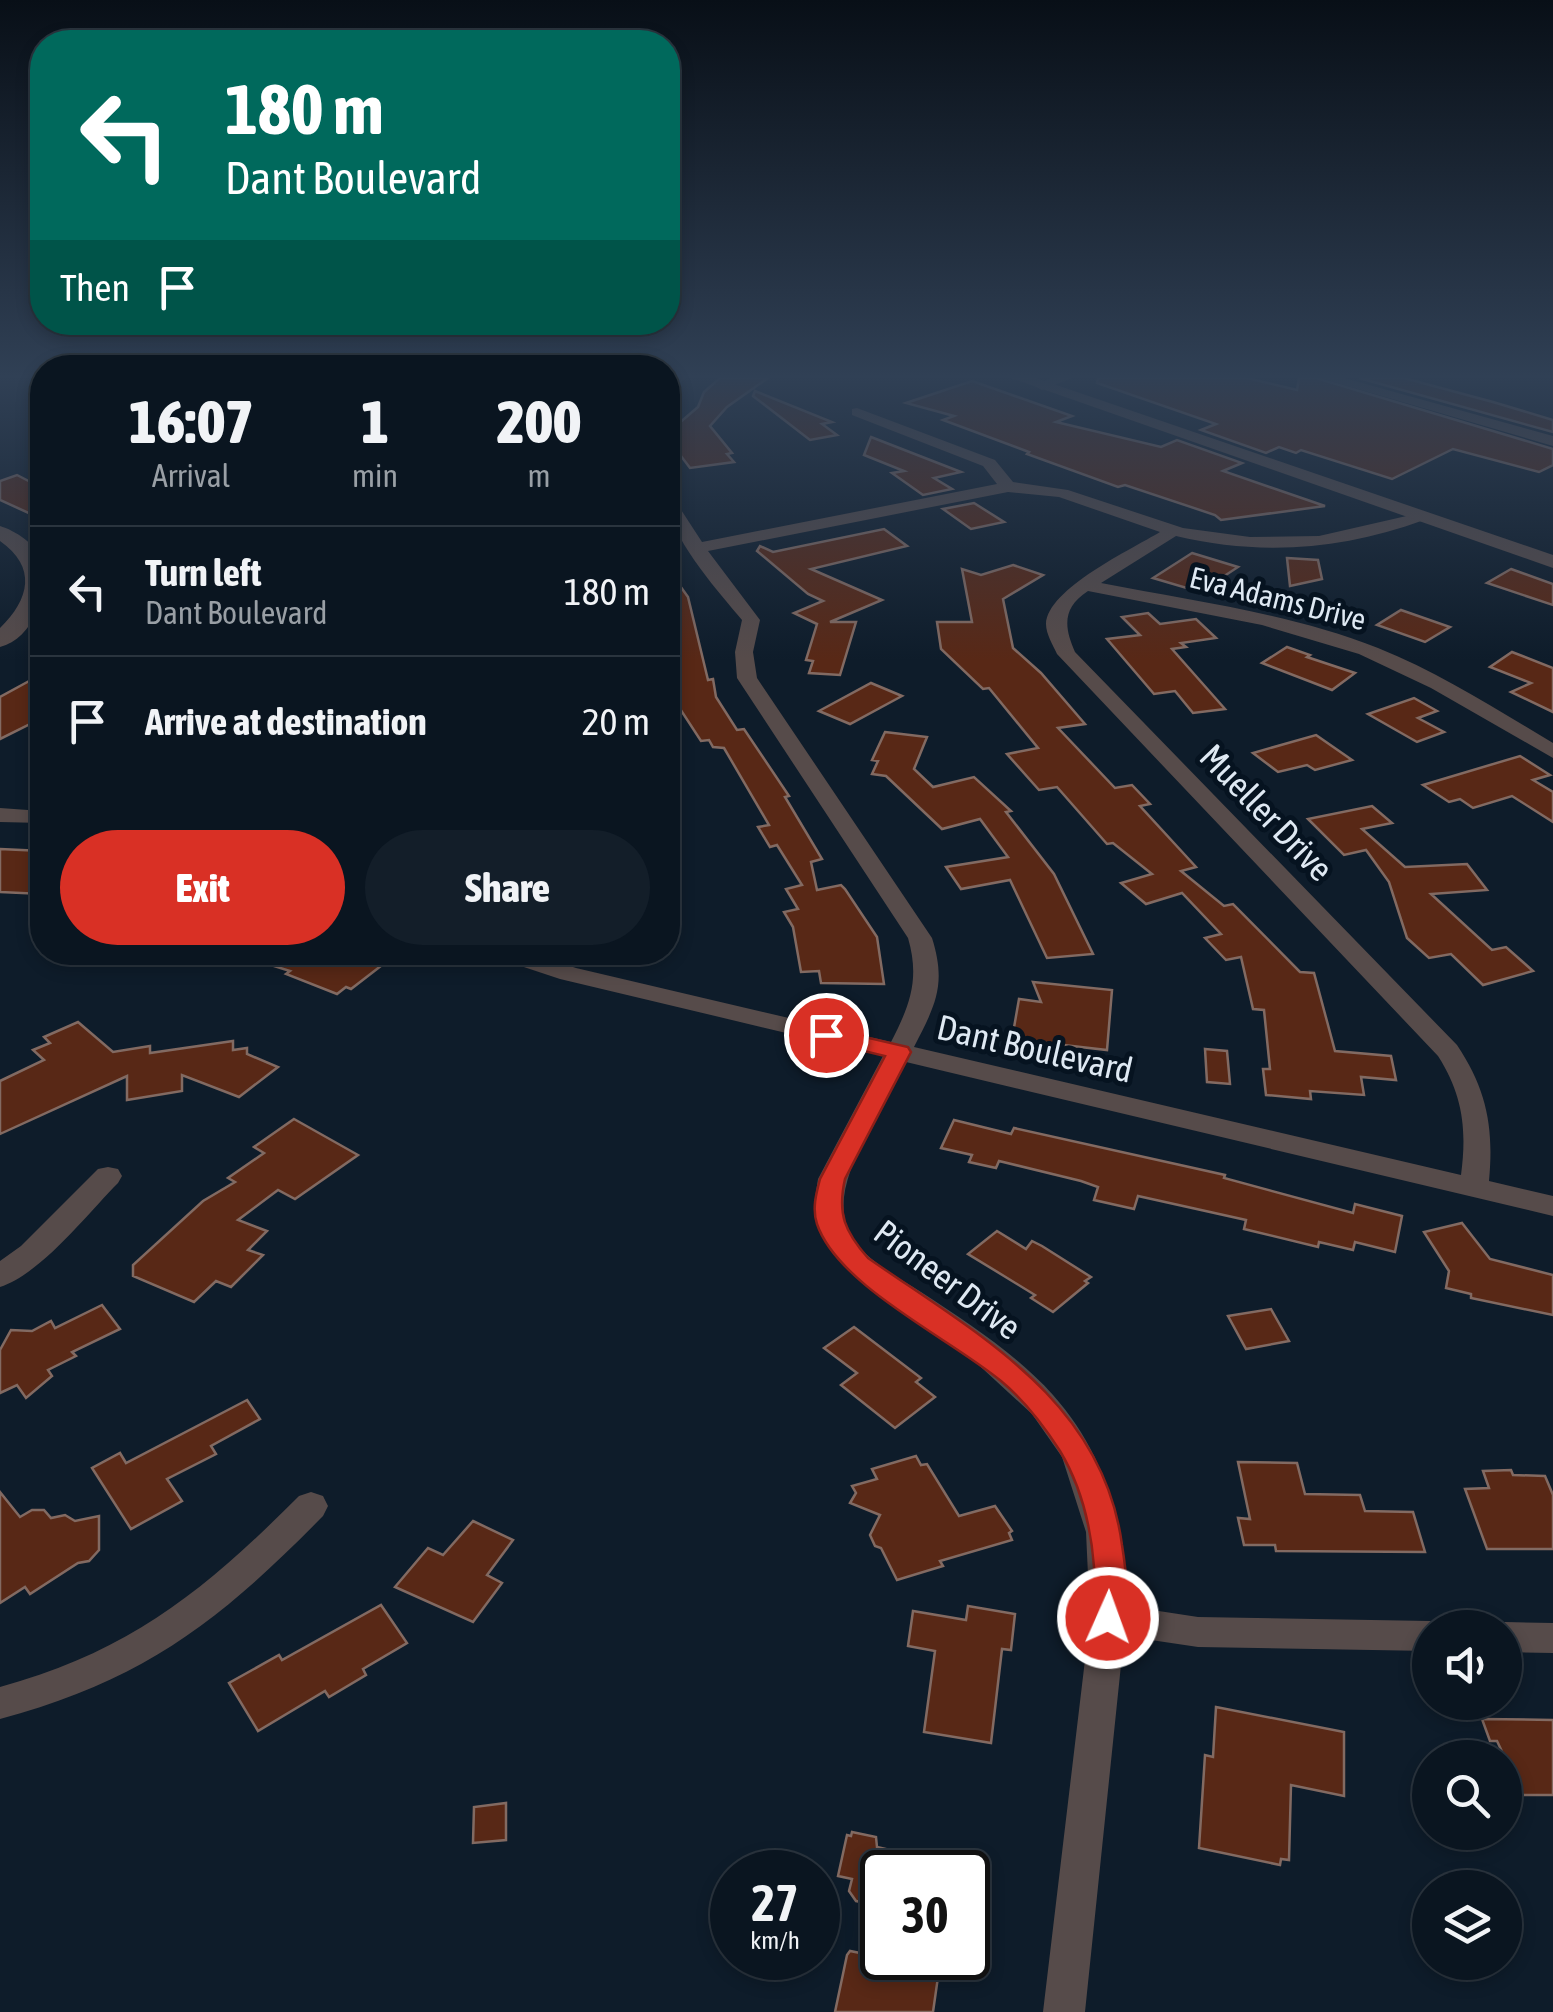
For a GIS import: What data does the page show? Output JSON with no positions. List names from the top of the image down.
{
  "streets": {
    "street": [
      "Eva Adams Drive",
      "Mueller Drive",
      "Dant Boulevard",
      "Pioneer Drive"
    ]
  },
  "crossings": [
    ["Eva Adams Drive", "Mueller Drive"],
    ["Mueller Drive", "Dant Boulevard"],
    ["Dant Boulevard", "Pioneer Drive"]
  ],
  "page": {
    "turn": ["180 m", "Dant Boulevard"],
    "then": "Then",
    "eta": [
      "16:07",
      "Arrival",
      "1",
      "min",
      "200",
      "m"
    ],
    "list": [
      {
        "name": "Turn left",
        "note": "Dant Boulevard",
        "value": "180 m"
      },
      {
        "name": "Arrive at destination",
        "value": "20 m"
      }
    ],
    "buttons": ["Exit", "Share"],
    "speed": "27 km/h",
    "limit": "30"
  }
}
